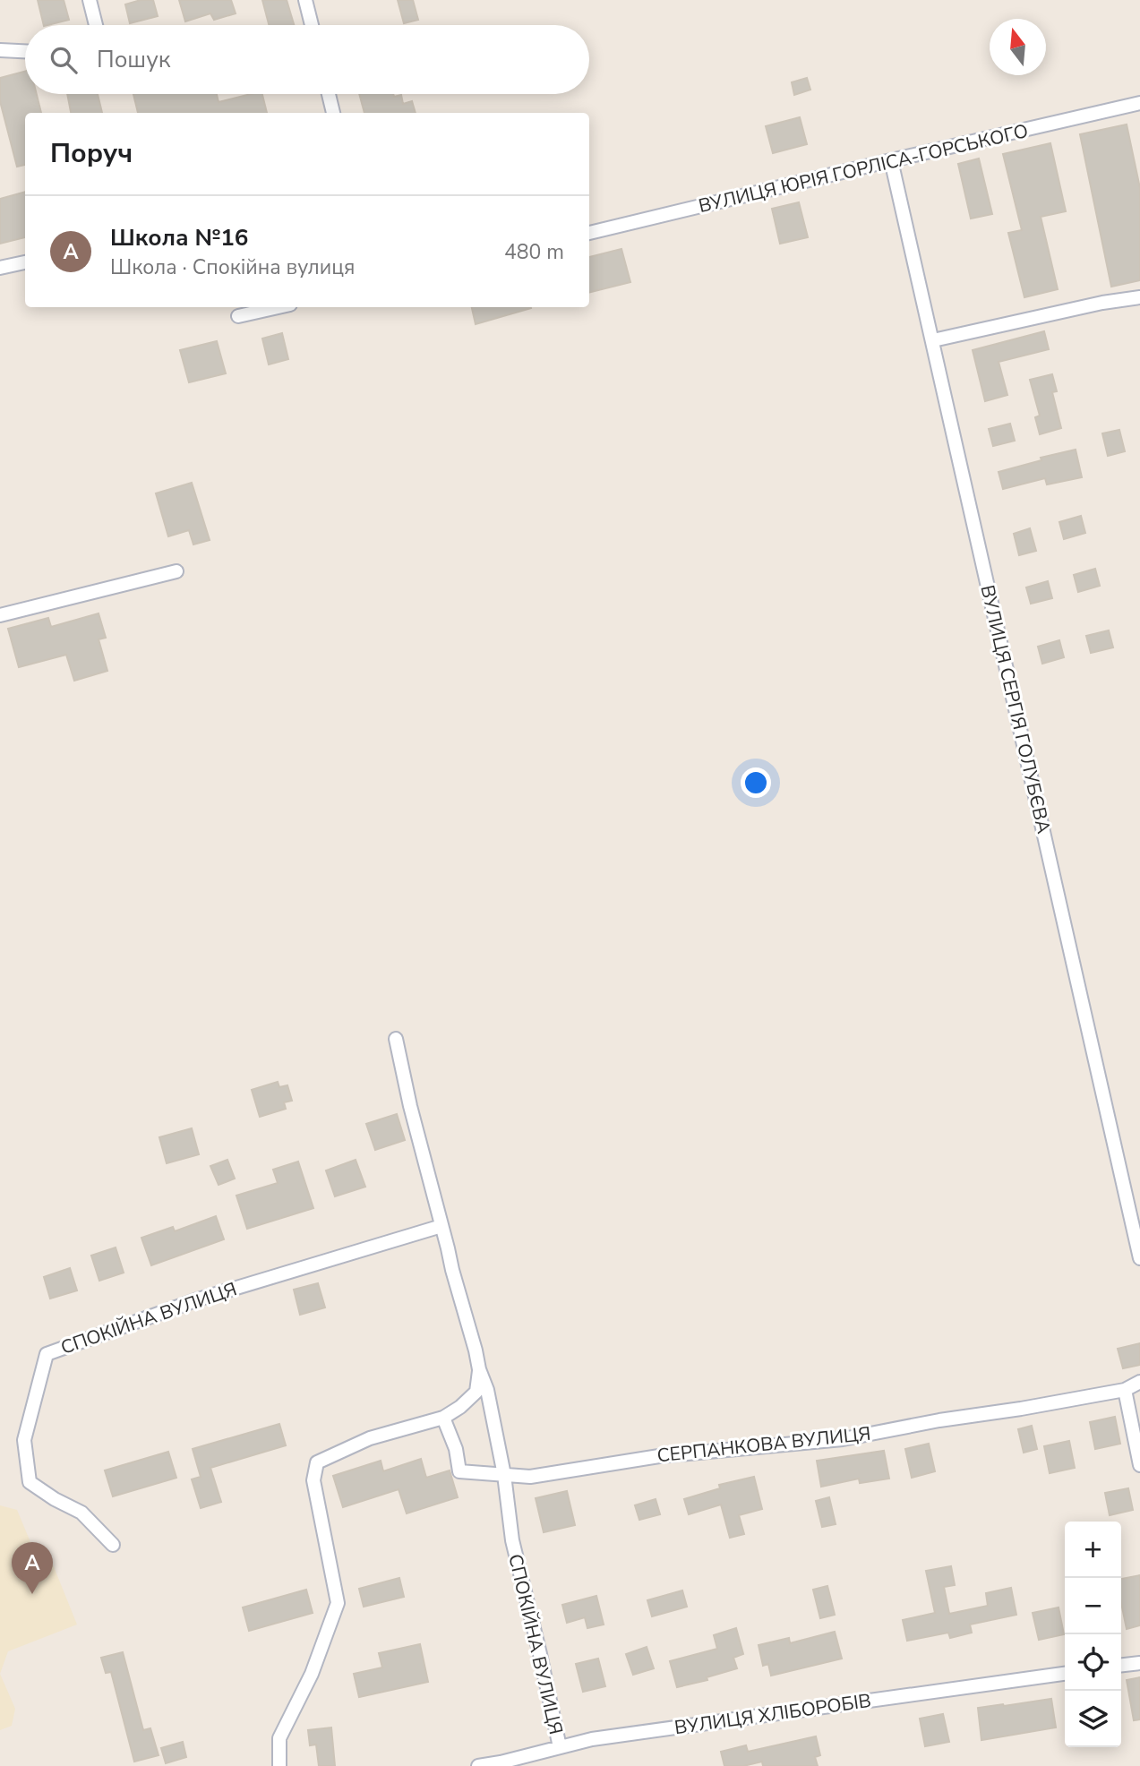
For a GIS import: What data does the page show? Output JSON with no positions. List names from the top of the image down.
{
  "streets": {
    "street": [
      "ВУЛИЦЯ ЮРІЯ ГОРЛІСА-ГОРСЬКОГО",
      "ВУЛИЦЯ СЕРГІЯ ГОЛУБЄВА",
      "СПОКІЙНА ВУЛИЦЯ",
      "СЕРПАНКОВА ВУЛИЦЯ",
      "ВУЛИЦЯ ХЛІБОРОБІВ"
    ]
  },
  "crossings": [
    ["ВУЛИЦЯ ЮРІЯ ГОРЛІСА-ГОРСЬКОГО", "ВУЛИЦЯ СЕРГІЯ ГОЛУБЄВА"],
    ["СПОКІЙНА ВУЛИЦЯ", "СЕРПАНКОВА ВУЛИЦЯ"],
    ["СПОКІЙНА ВУЛИЦЯ", "ВУЛИЦЯ ХЛІБОРОБІВ"]
  ],
  "north": "top",
  "page": {
    "search": "Пошук",
    "heading": "Поруч",
    "list": [
      {
        "mark": "A",
        "name": "Школа №16",
        "note": "Школа · Спокійна вулиця",
        "value": "480 m"
      }
    ],
    "map_buttons": ["+", "−"],
    "pins": "A"
  }
}
